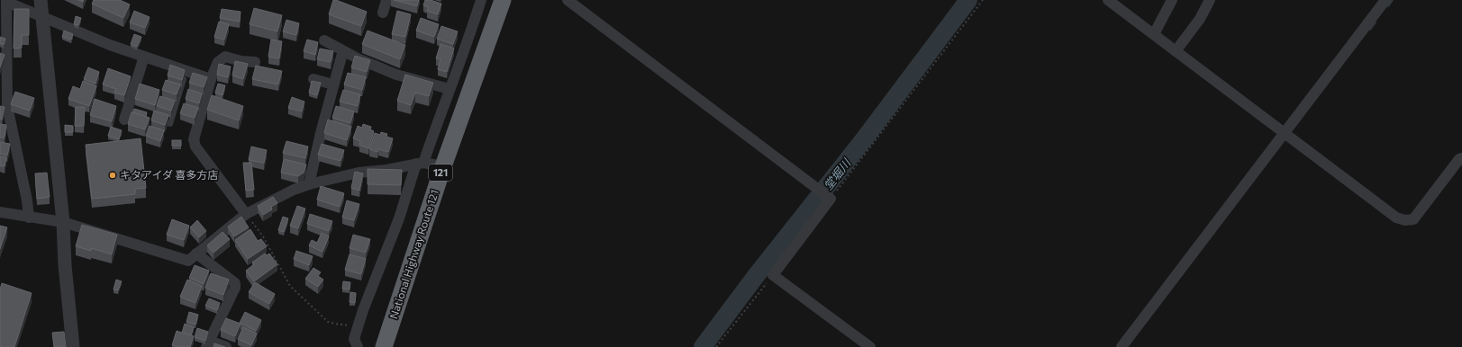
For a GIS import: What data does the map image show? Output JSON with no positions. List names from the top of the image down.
{
  "streets": {
    "highway": ["121", "National Highway Route 121"]
  },
  "water": ["堂堀川"],
  "places": ["キタアイダ 喜多方店"]
}
